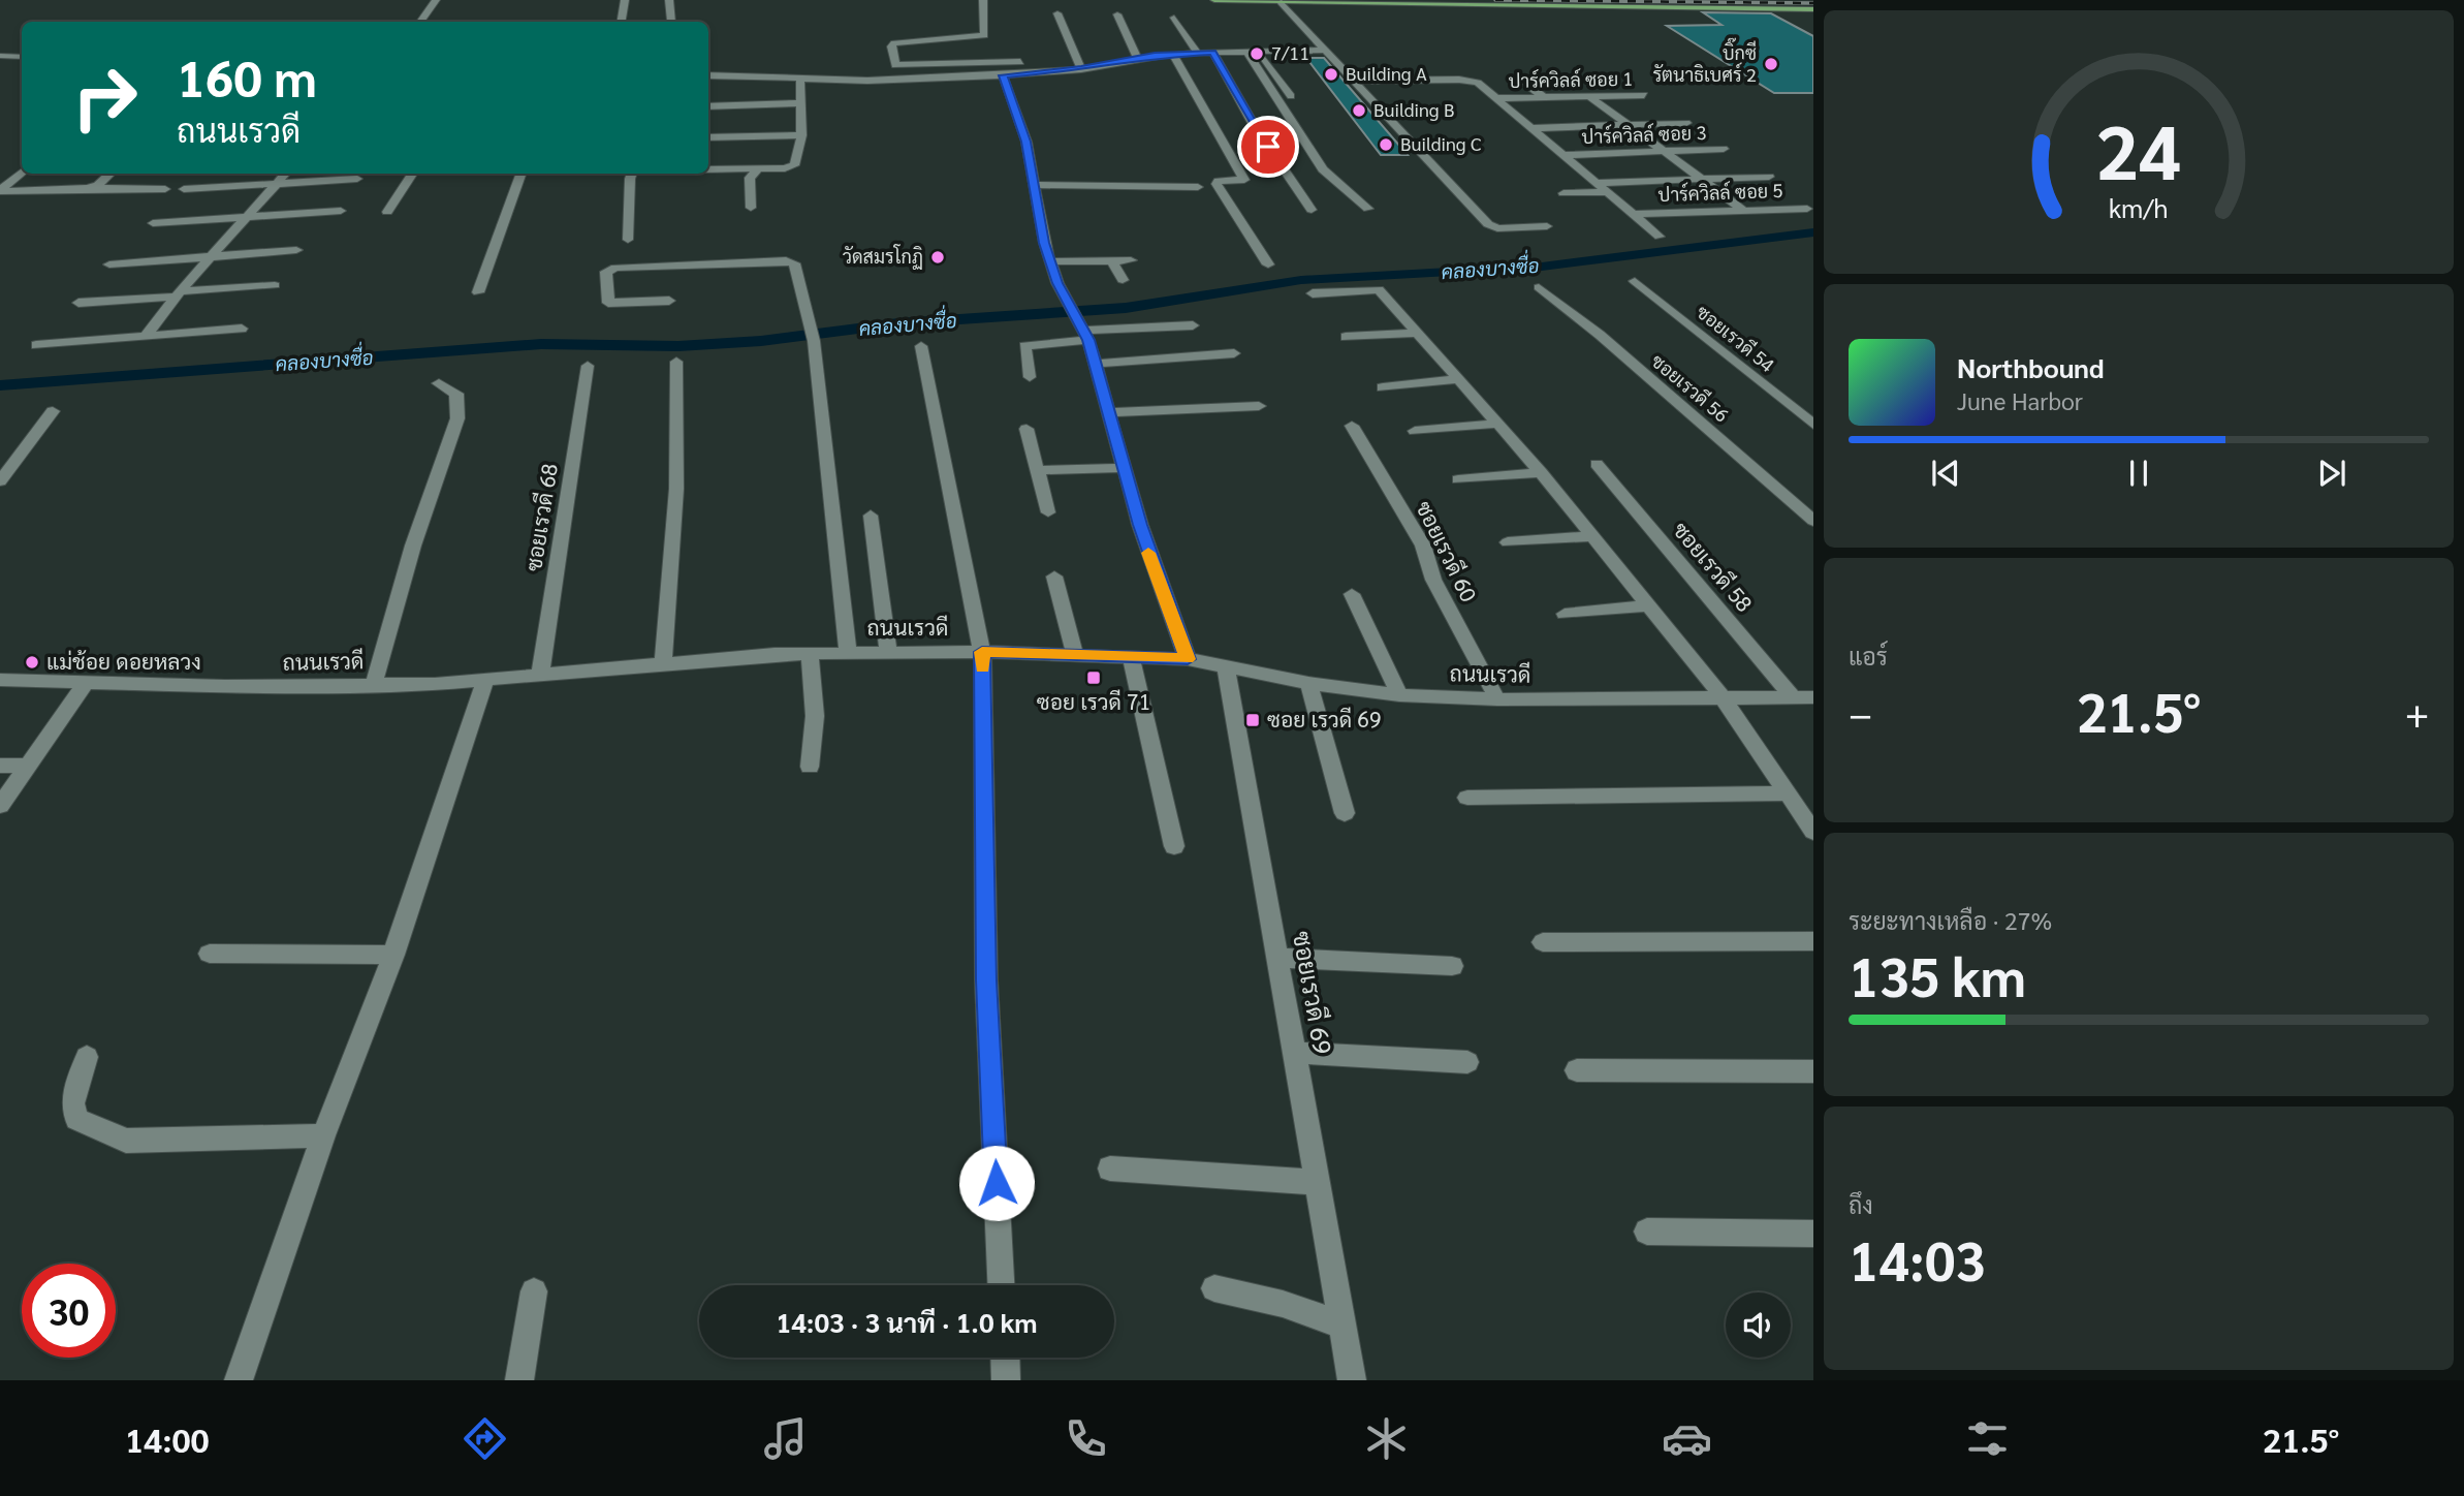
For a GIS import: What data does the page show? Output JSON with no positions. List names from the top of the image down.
{
  "streets": {
    "street": [
      "ปาร์ควิลล์ ซอย 1",
      "ปาร์ควิลล์ ซอย 3",
      "ปาร์ควิลล์ ซอย 5",
      "ซอยเรวดี 54",
      "ซอยเรวดี 56",
      "ซอยเรวดี 68",
      "ซอยเรวดี 60",
      "ซอยเรวดี 58",
      "ถนนเรวดี",
      "ซอยเรวดี 69"
    ]
  },
  "crossings": [
    ["ซอยเรวดี 68", "ถนนเรวดี"],
    ["ซอยเรวดี 60", "ถนนเรวดี"],
    ["ซอยเรวดี 58", "ถนนเรวดี"],
    ["ถนนเรวดี", "ซอยเรวดี 69"]
  ],
  "water": ["คลองบางซื่อ"],
  "places": {
    "other": [
      "7/11",
      "บิ๊กซี รัตนาธิเบศร์ 2",
      "Building A",
      "Building B",
      "Building C",
      "วัดสมรโกฏิ",
      "แม่ช้อย ดอยหลวง"
    ],
    "transit": ["ซอย เรวดี 71", "ซอย เรวดี 69"]
  },
  "page": {
    "turn": ["160 m", "ถนนเรวดี"],
    "song": ["Northbound", "June Harbor"],
    "tile": [
      "แอร์",
      ["ระยะทางเหลือ · 27%", "135 km"],
      ["ถึง", "14:03"]
    ],
    "heat": ["−", "21.5°", "+"],
    "limit": "30",
    "trip": "14:03 · 3 นาที · 1.0 km",
    "tabs": ["14:00", "21.5°"],
    "gauge": ["24", "km/h"]
  }
}
